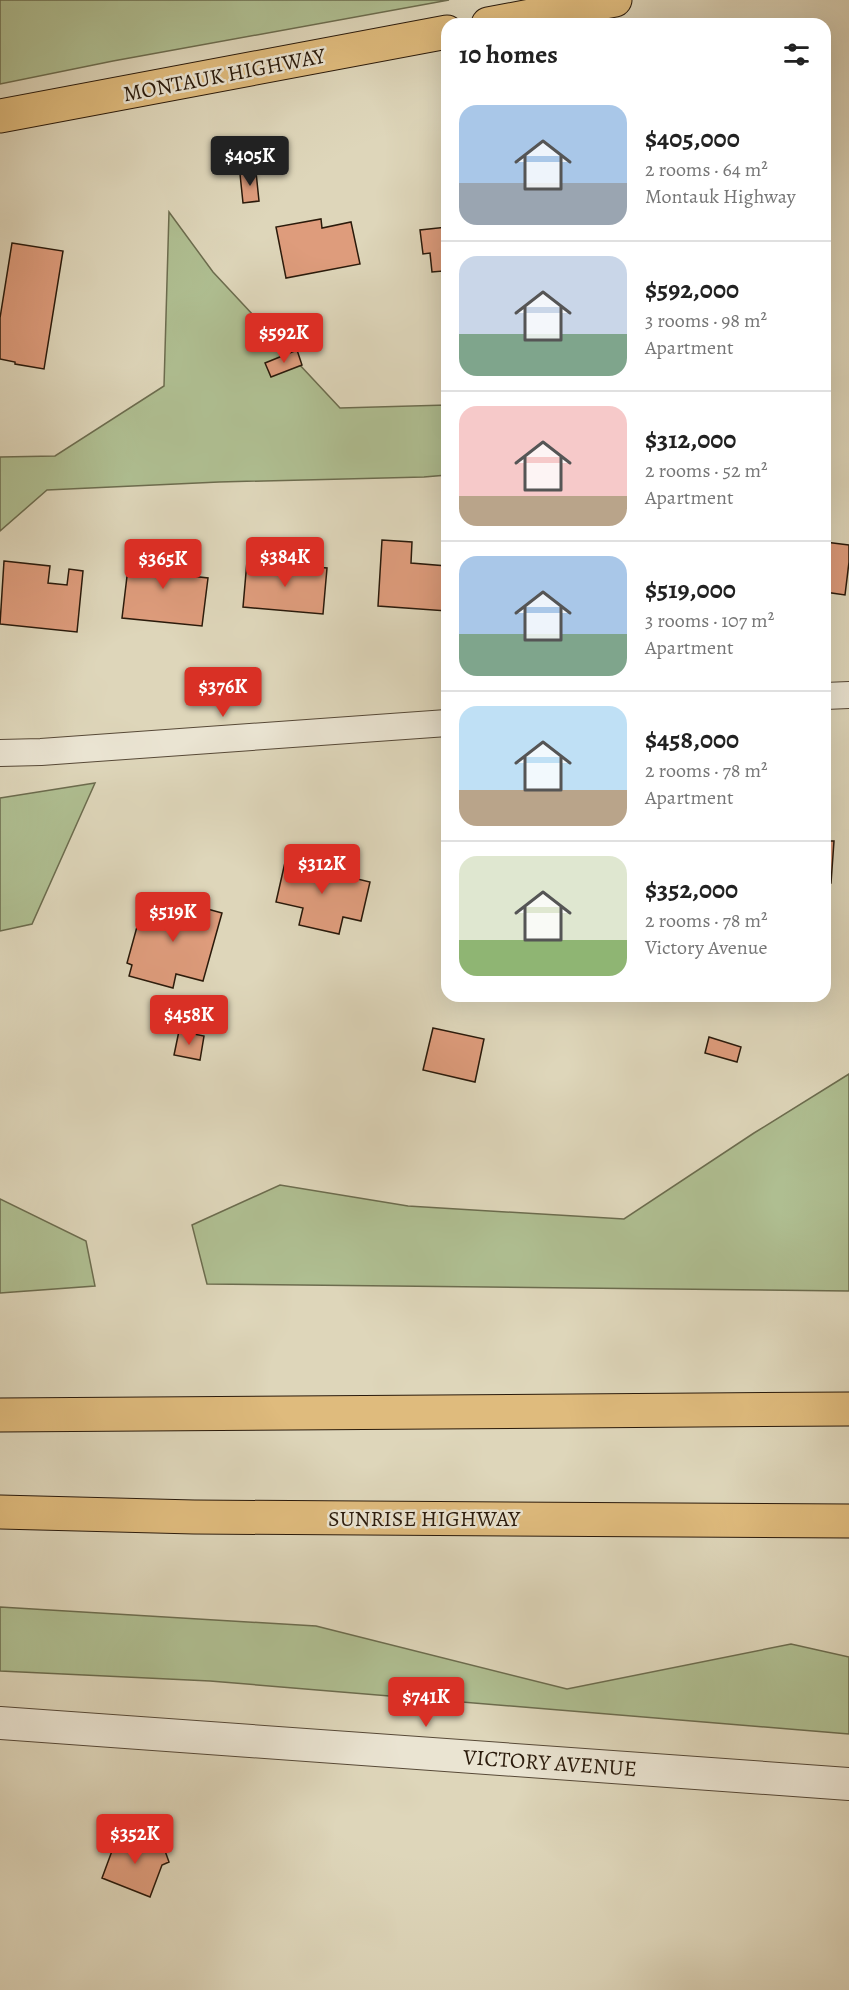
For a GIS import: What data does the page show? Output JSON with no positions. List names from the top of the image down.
{
  "streets": {
    "main road": ["MONTAUK HIGHWAY", "SUNRISE HIGHWAY"],
    "street": ["VICTORY AVENUE"]
  },
  "page": {
    "heading": "10 homes",
    "list": [
      {
        "name": "$405,000",
        "note": "2 rooms · 64 m² · Montauk Highway"
      },
      {
        "name": "$592,000",
        "note": "3 rooms · 98 m² · Apartment"
      },
      {
        "name": "$312,000",
        "note": "2 rooms · 52 m² · Apartment"
      },
      {
        "name": "$519,000",
        "note": "3 rooms · 107 m² · Apartment"
      },
      {
        "name": "$458,000",
        "note": "2 rooms · 78 m² · Apartment"
      },
      {
        "name": "$352,000",
        "note": "2 rooms · 78 m² · Victory Avenue"
      }
    ],
    "price": [
      "$405K",
      "$592K",
      "$384K",
      "$365K",
      "$376K",
      "$312K",
      "$519K",
      "$458K",
      "$741K",
      "$352K"
    ]
  }
}
